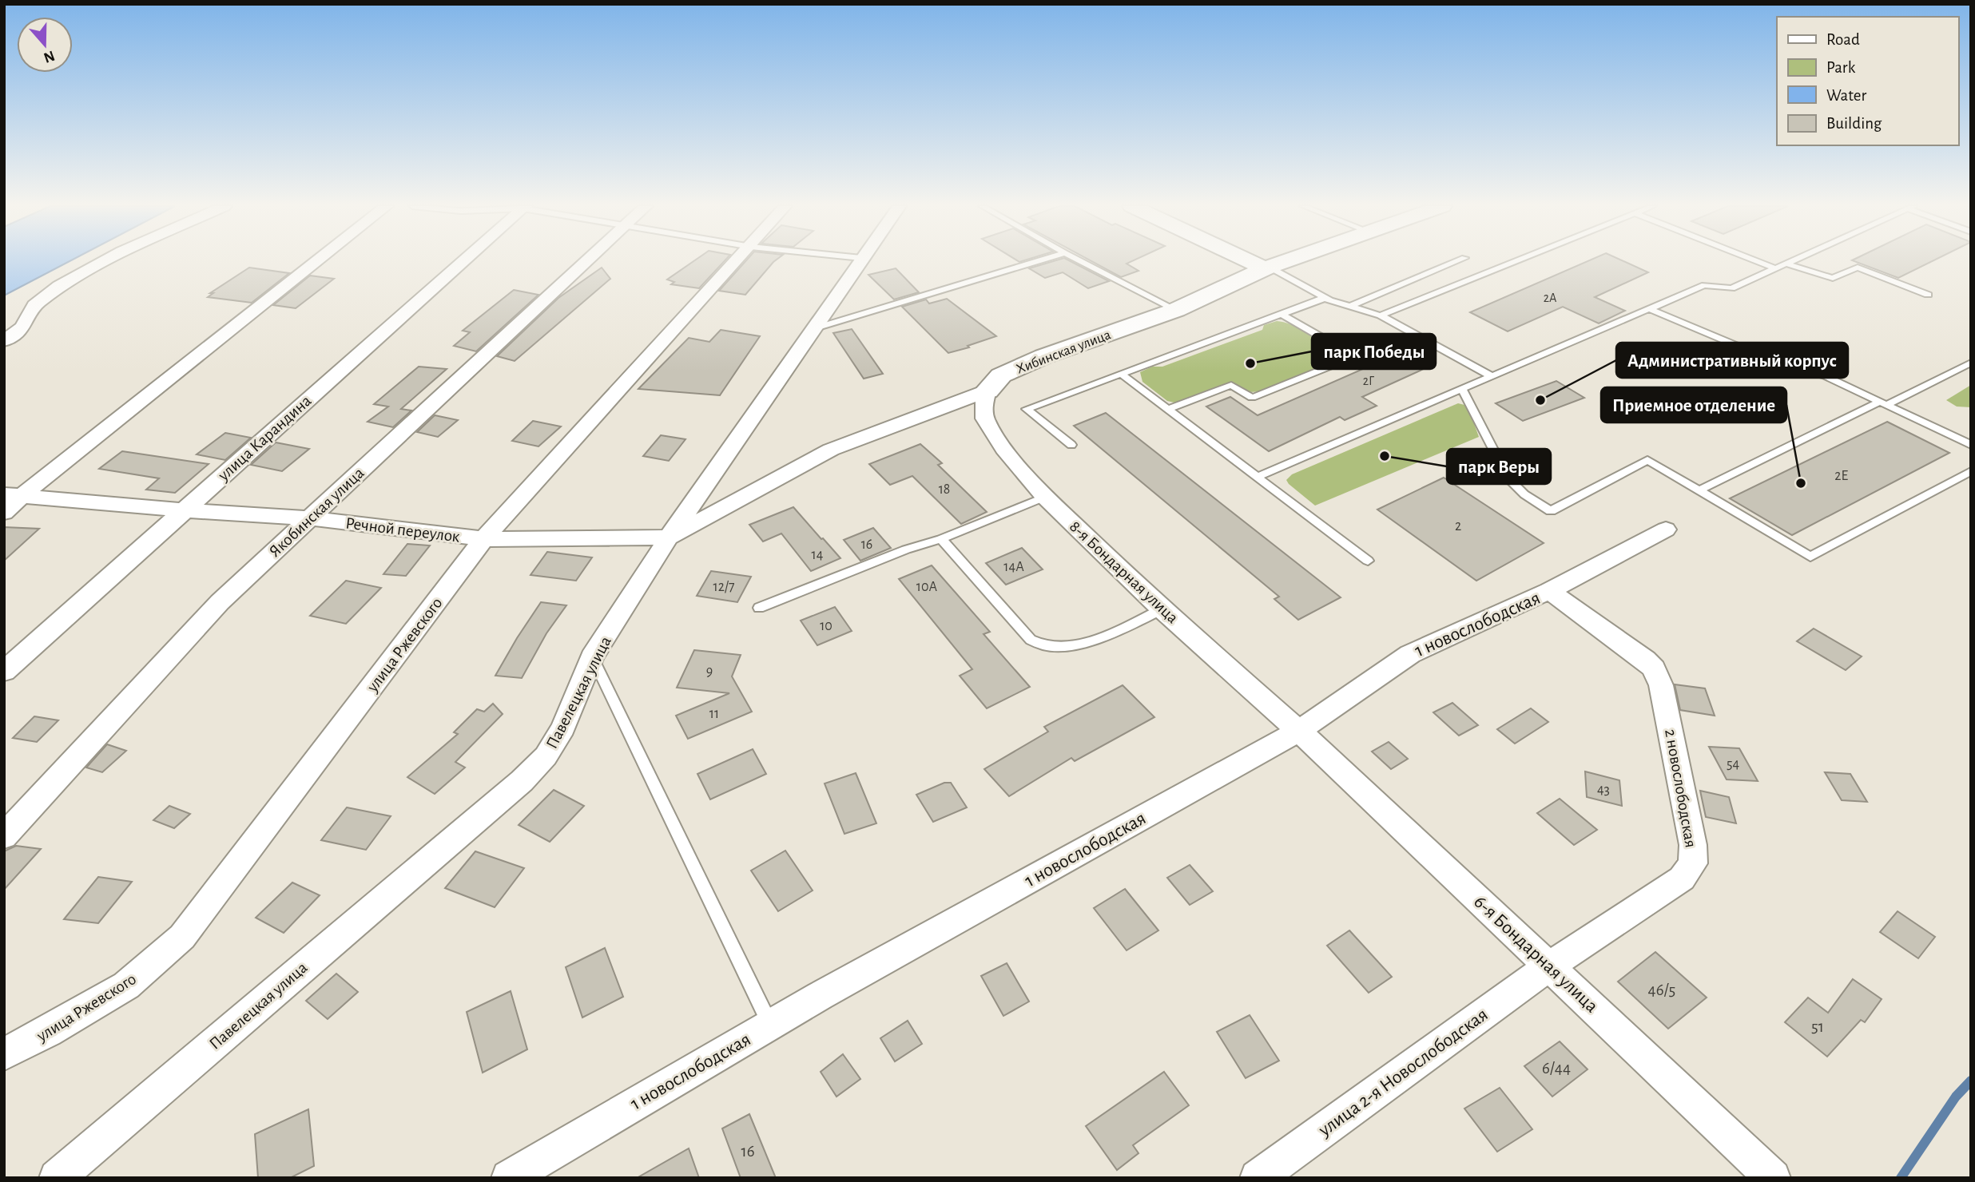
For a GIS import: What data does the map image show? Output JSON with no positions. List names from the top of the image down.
{
  "streets": {
    "street": [
      "Хибинская улица",
      "улица Карандина",
      "Якобинская улица",
      "Речной переулок",
      "8-я Бондарная улица",
      "1 новослободская",
      "улица Ржевского",
      "Павелецкая улица",
      "2 новослободская",
      "6-я Бондарная улица",
      "улица 2-я Новослободская"
    ]
  },
  "crossings": [
    ["Хибинская улица", "Речной переулок"],
    ["Хибинская улица", "8-я Бондарная улица"],
    ["Хибинская улица", "Павелецкая улица"],
    ["улица Карандина", "Речной переулок"],
    ["Якобинская улица", "Речной переулок"],
    ["Речной переулок", "улица Ржевского"],
    ["Речной переулок", "Павелецкая улица"],
    ["8-я Бондарная улица", "1 новослободская"],
    ["8-я Бондарная улица", "6-я Бондарная улица"],
    ["1 новослободская", "2 новослободская"],
    ["1 новослободская", "6-я Бондарная улица"],
    ["2 новослободская", "6-я Бондарная улица"],
    ["2 новослободская", "улица 2-я Новослободская"],
    ["6-я Бондарная улица", "улица 2-я Новослободская"]
  ],
  "places": [
    "парк Победы",
    "Административный корпус",
    "парк Веры",
    "Приемное отделение"
  ],
  "house_numbers": [
    "2А",
    "2Г",
    "2Е",
    "18",
    "2",
    "16",
    "14",
    "14А",
    "12/7",
    "10А",
    "10",
    "9",
    "11",
    "54",
    "43",
    "46/5",
    "51",
    "6/44",
    "16"
  ],
  "legend": [
    "Road",
    "Park",
    "Water",
    "Building"
  ],
  "north": "bottom"
}
